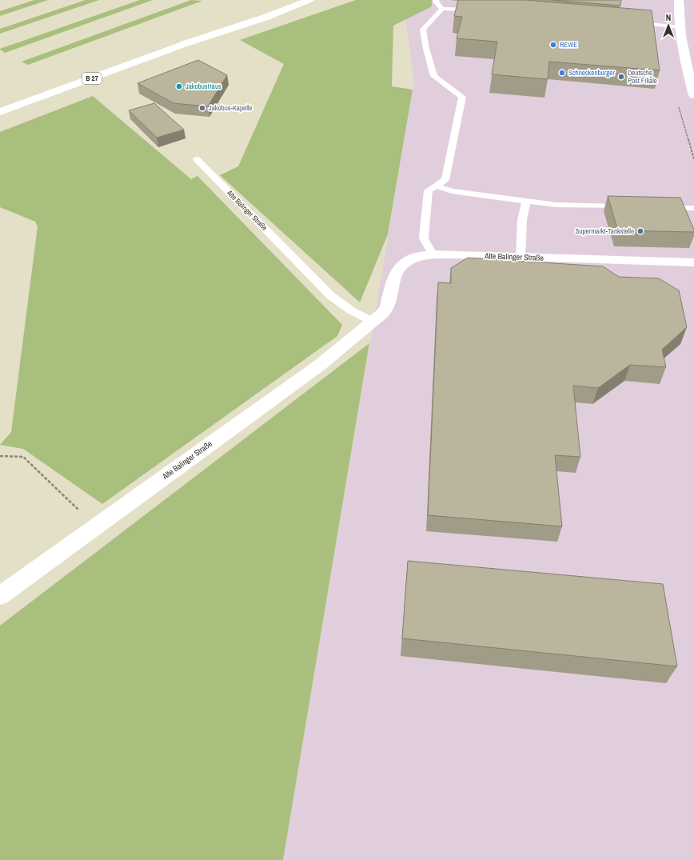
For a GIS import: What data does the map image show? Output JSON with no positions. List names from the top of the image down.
{
  "streets": {
    "main road": ["B 27", "Alte Balinger Straße"]
  },
  "places": [
    "REWE",
    "Schneckenburger",
    "Deutsche Post Filiale",
    "JakobusHaus",
    "Jakobus-Kapelle",
    "Supermarkt-Tankstelle"
  ],
  "north": "top"
}
